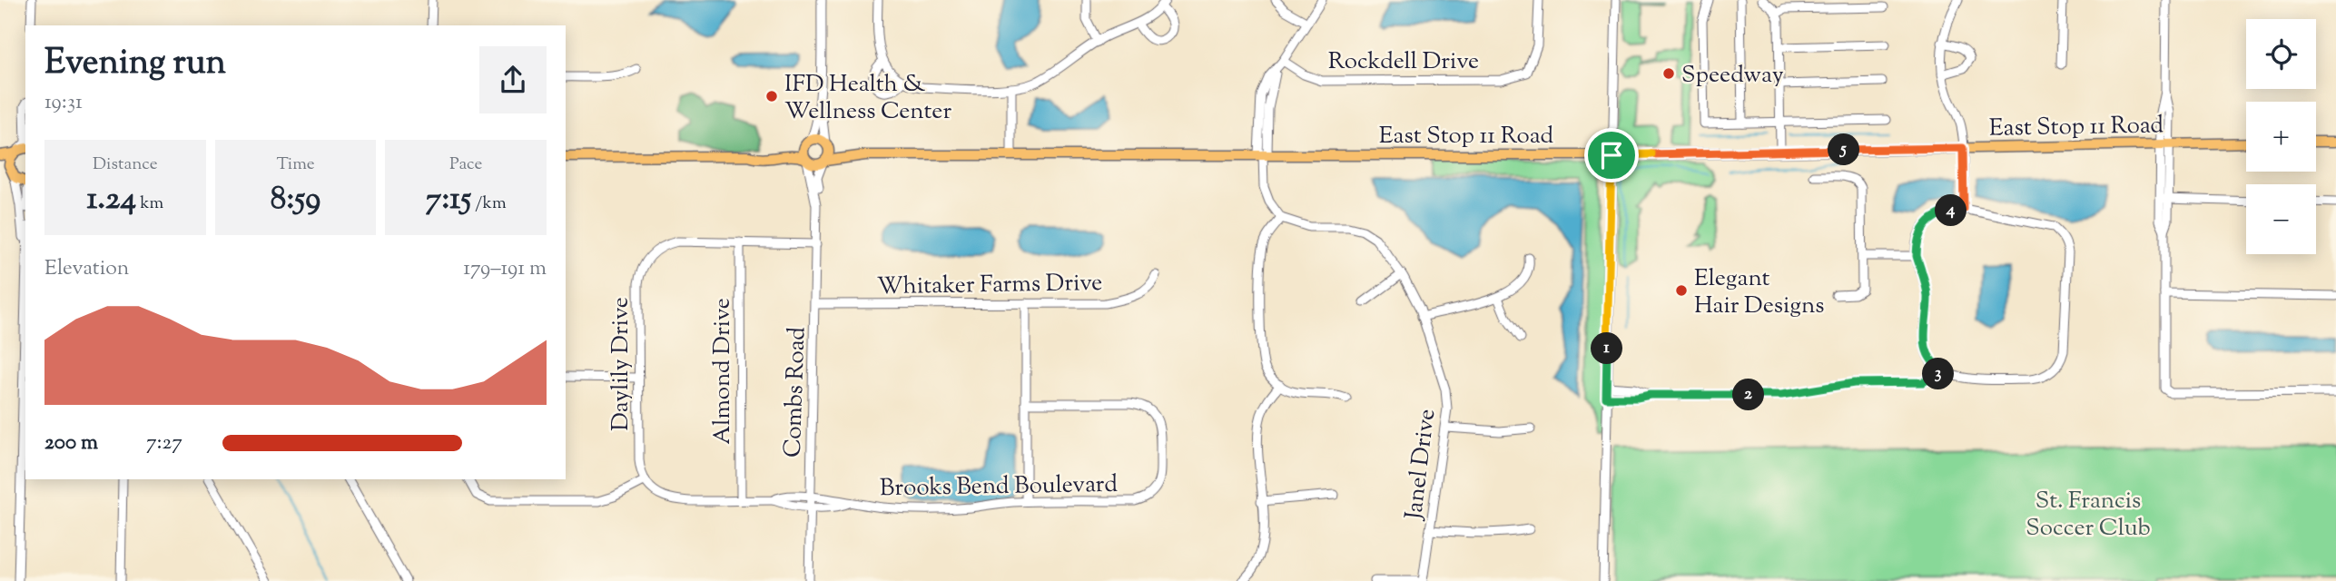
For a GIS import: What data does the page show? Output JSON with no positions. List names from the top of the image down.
{
  "streets": {
    "main road": ["East Stop 11 Road"],
    "street": [
      "Rockdell Drive",
      "Whitaker Farms Drive",
      "Daylily Drive",
      "Almond Drive",
      "Combs Road",
      "Janel Drive",
      "Brooks Bend Boulevard"
    ]
  },
  "crossings": [
    ["East Stop 11 Road", "Combs Road"],
    ["Whitaker Farms Drive", "Combs Road"],
    ["Daylily Drive", "Almond Drive"],
    ["Daylily Drive", "Brooks Bend Boulevard"],
    ["Almond Drive", "Brooks Bend Boulevard"],
    ["Combs Road", "Brooks Bend Boulevard"]
  ],
  "parks": ["St. Francis Soccer Club"],
  "places": ["Speedway", "IFD Health & Wellness Center", "Elegant Hair Designs"],
  "page": {
    "map_buttons": ["+", "−"],
    "heading": ["Evening run", "19:31"],
    "pins": [
      "5",
      "4",
      "1",
      "3",
      "2"
    ],
    "stats": [
      ["Distance", "1.24 km"],
      ["Time", "8:59"],
      ["Pace", "7:15 /km"]
    ],
    "chart": ["Elevation", "179–191 m"],
    "list": [
      {
        "name": "200 m",
        "note": "7:27"
      }
    ]
  }
}
